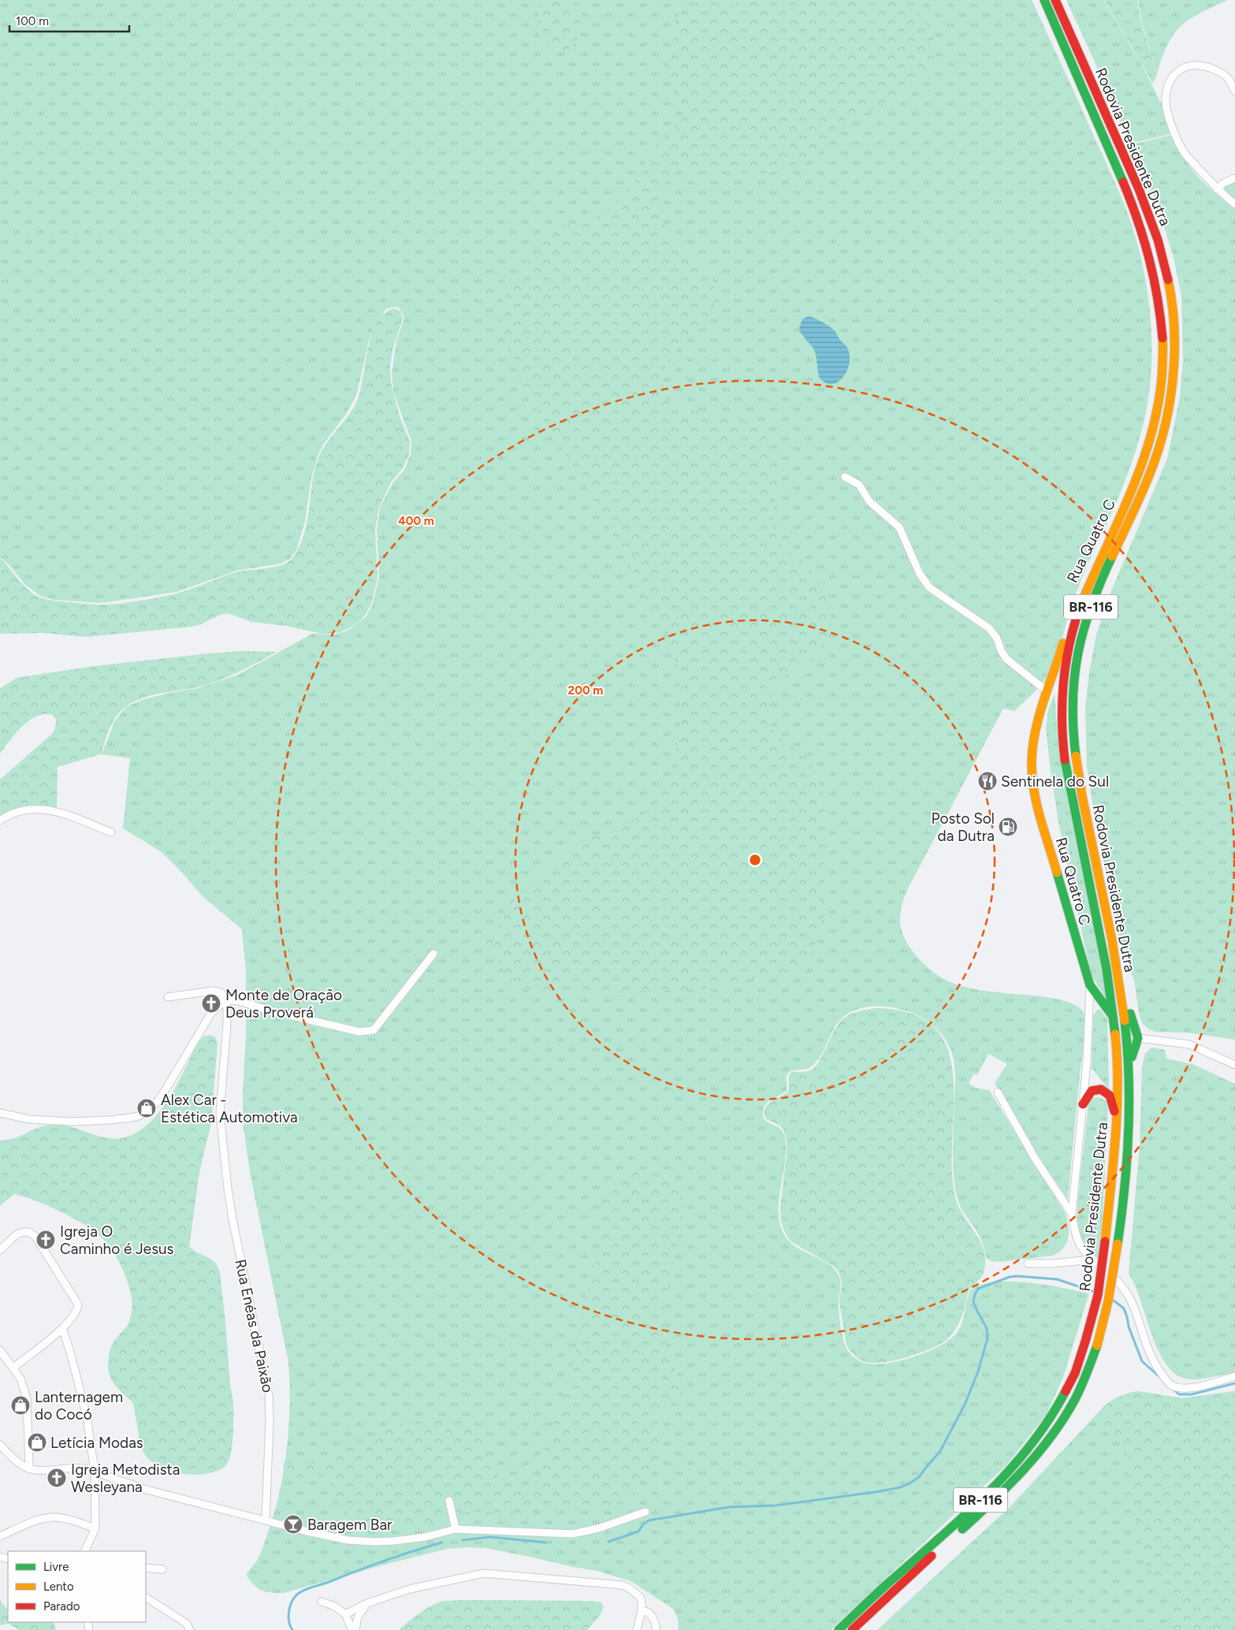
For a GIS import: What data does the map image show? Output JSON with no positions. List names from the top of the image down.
{
  "streets": {
    "main road": ["Rodovia Presidente Dutra", "Rua Quatro C", "BR-116"],
    "street": ["Rua Enéas da Paixão"]
  },
  "crossings": [
    ["Rodovia Presidente Dutra", "Rua Quatro C"]
  ],
  "places": {
    "restaurant": ["Sentinela do Sul"],
    "fuel station": ["Posto Sol da Dutra"],
    "church": ["Monte de Oração Deus Proverá", "Igreja O Caminho é Jesus", "Igreja Metodista Wesleyana"],
    "shop": ["Alex Car - Estética Automotiva", "Lanternagem do Cocó", "Letícia Modas"],
    "bar": ["Baragem Bar"]
  },
  "legend": ["Livre", "Lento", "Parado"],
  "scale_bar": "100 m",
  "rings": ["400 m", "200 m"]
}
